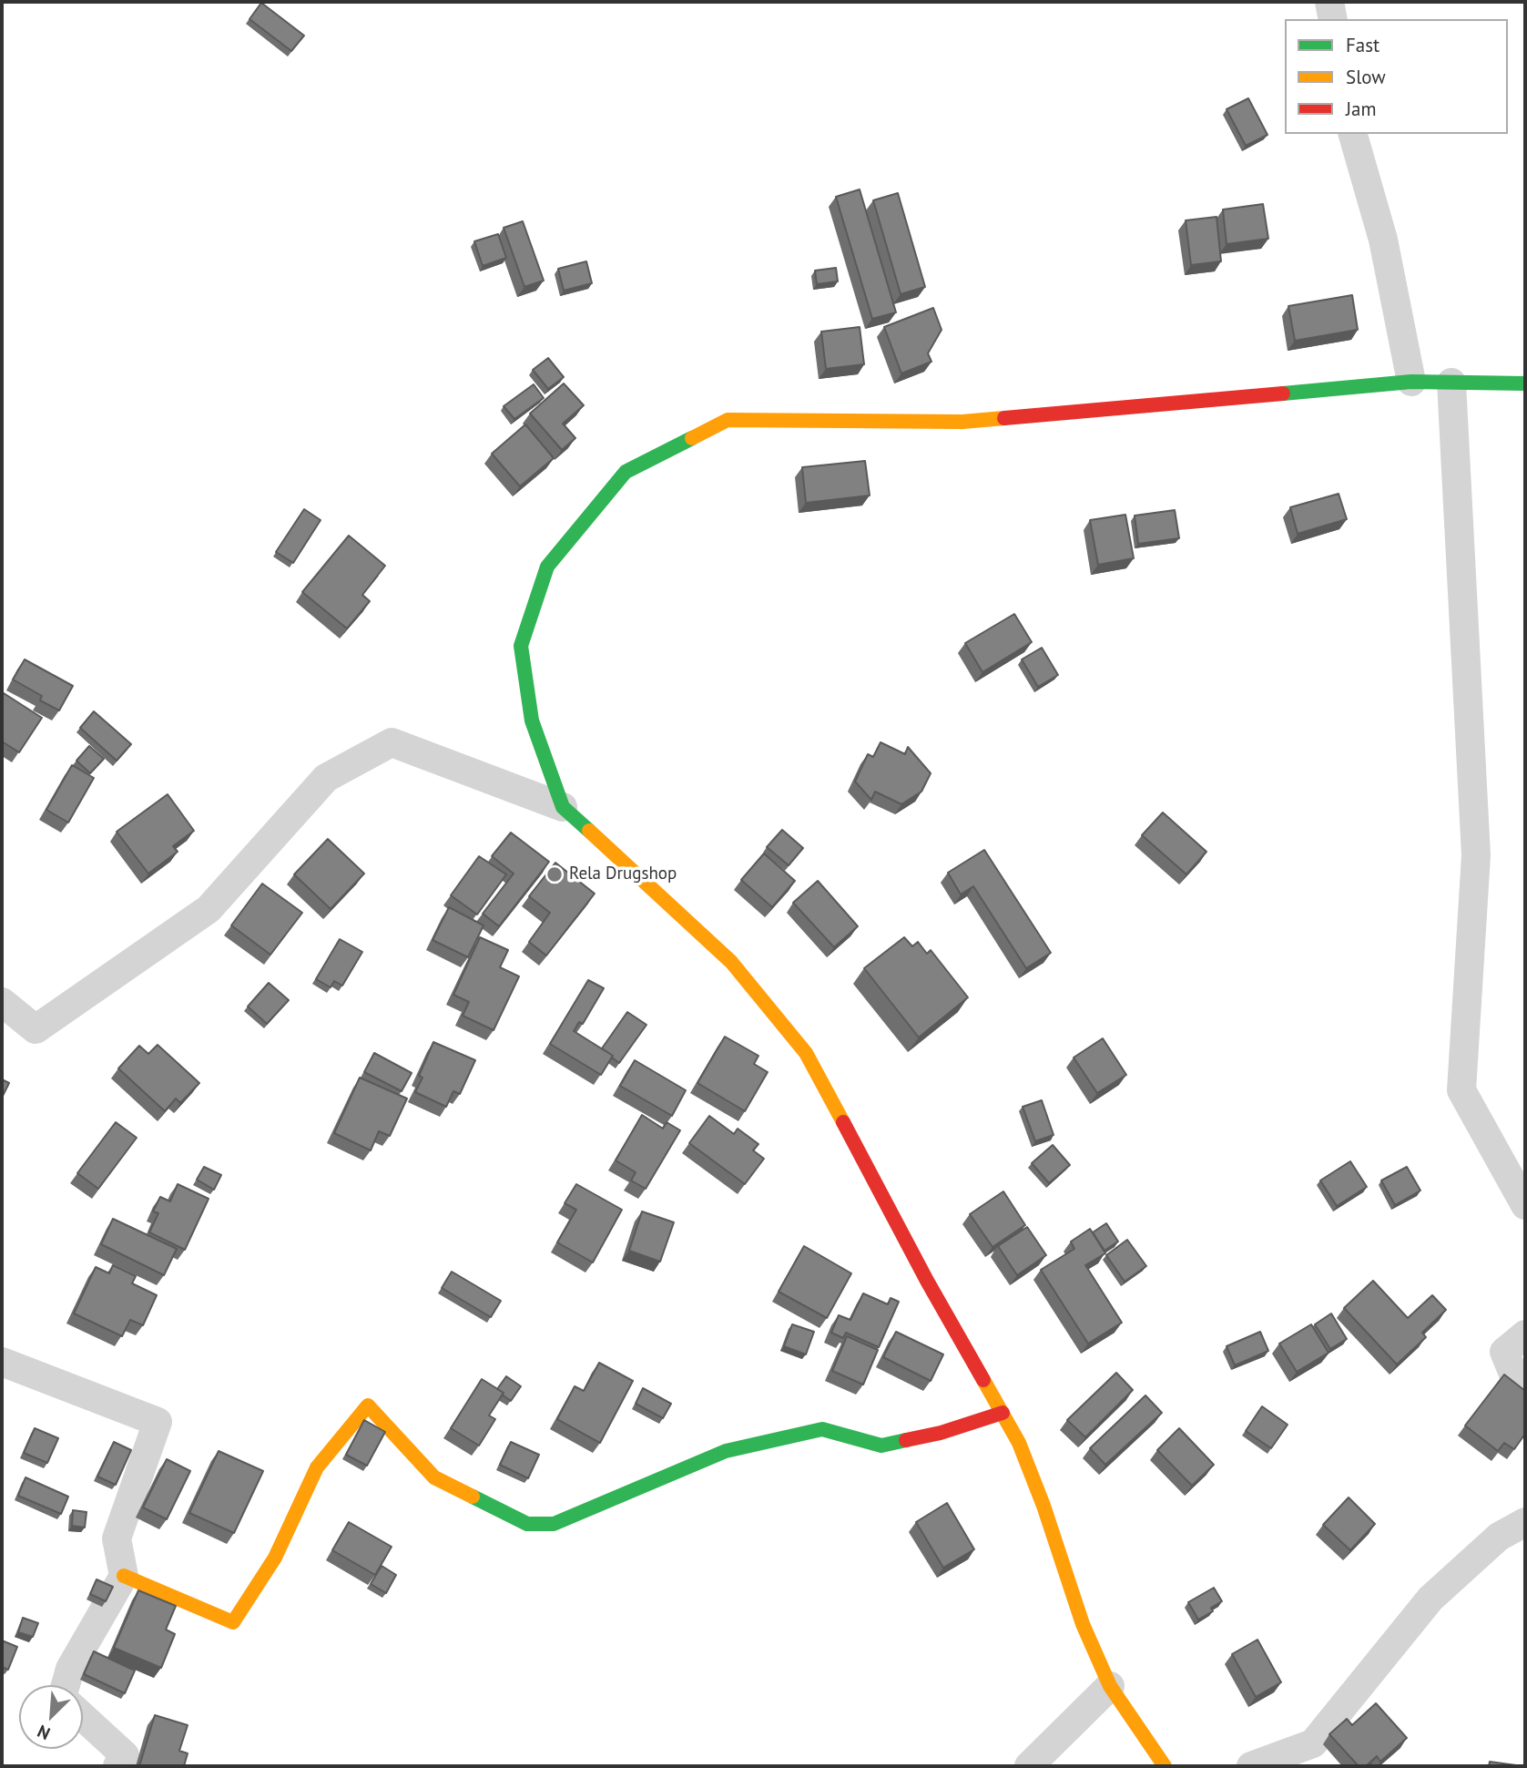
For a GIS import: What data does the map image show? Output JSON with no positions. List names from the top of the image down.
{
  "places": ["Rela Drugshop"],
  "legend": ["Fast", "Slow", "Jam"],
  "north": "bottom left"
}
